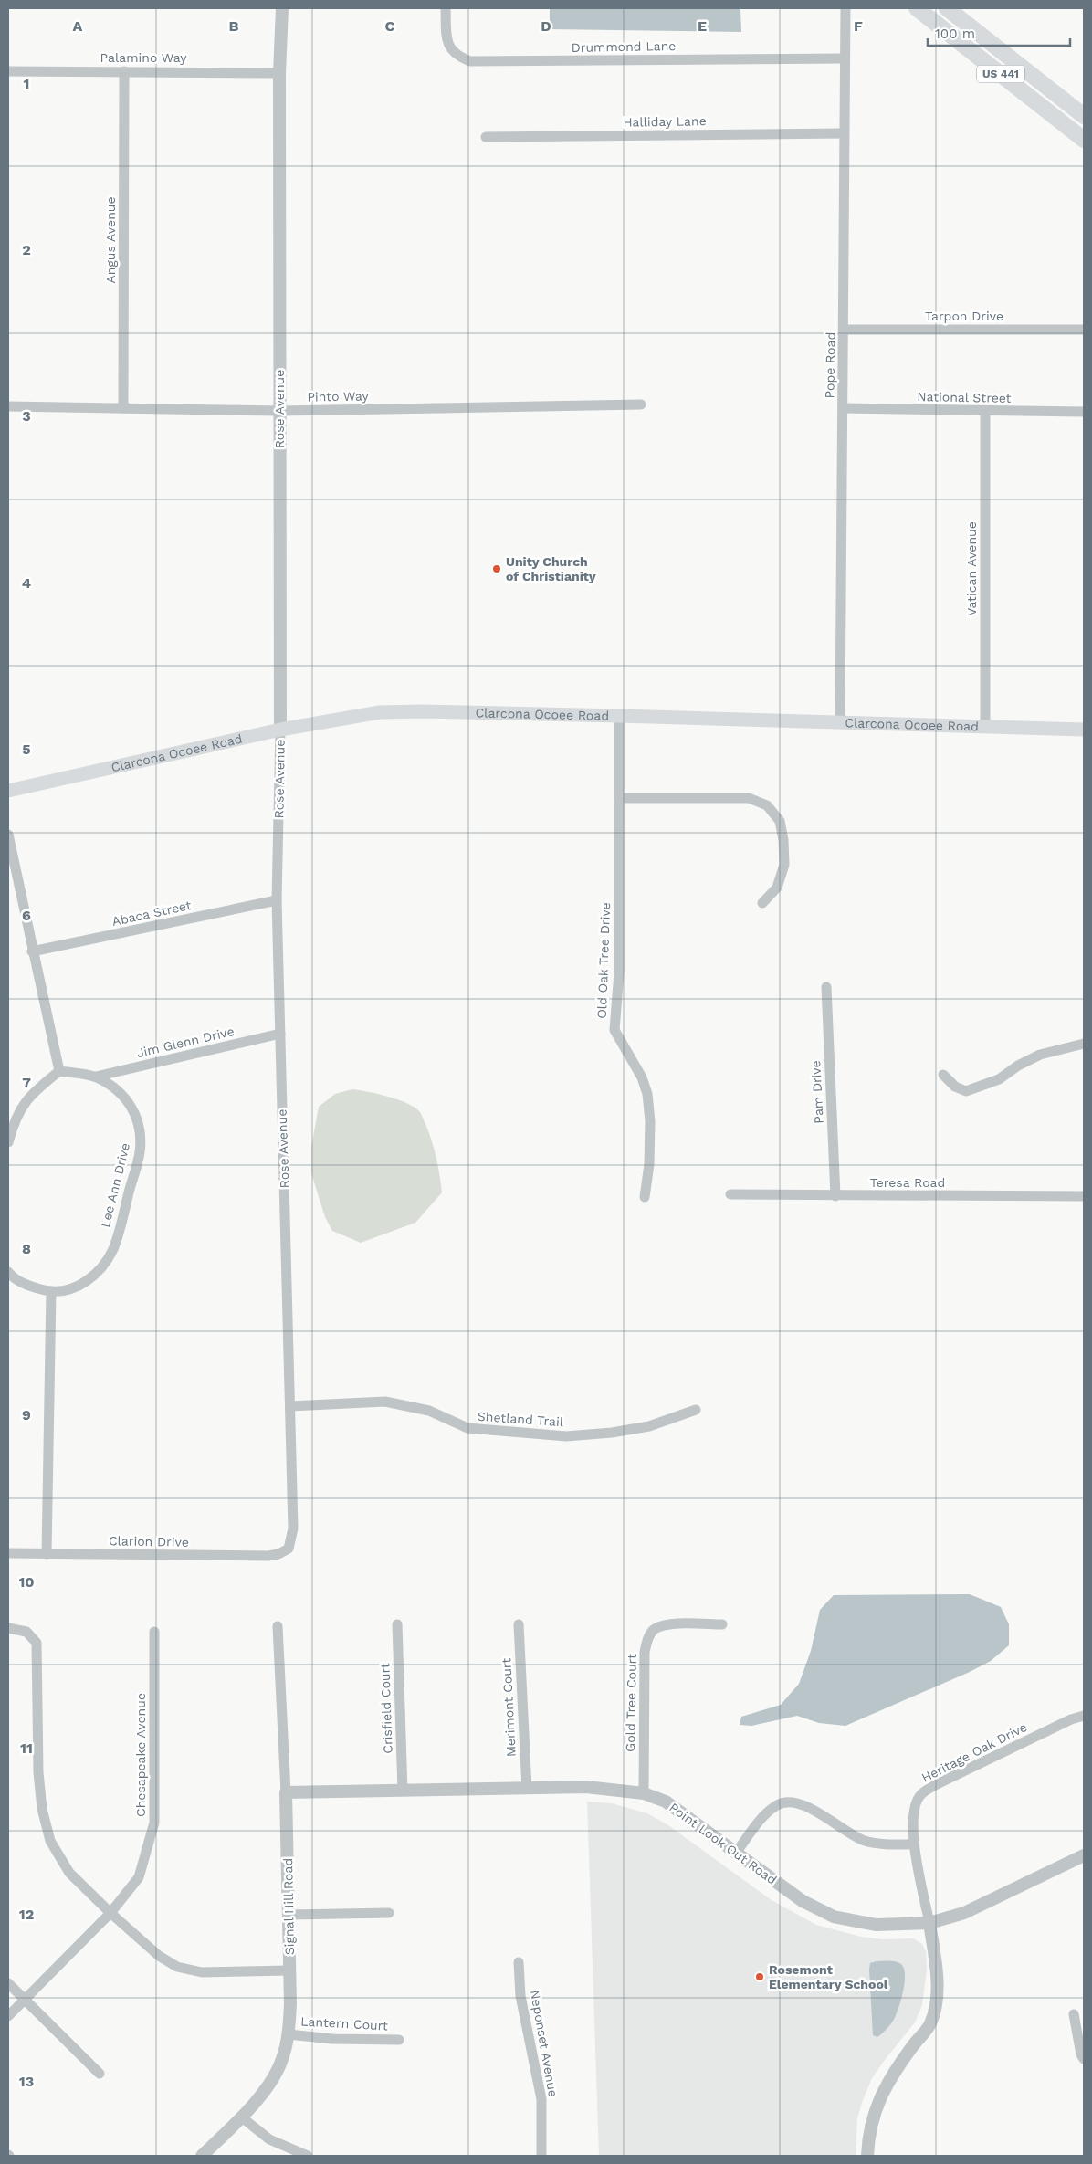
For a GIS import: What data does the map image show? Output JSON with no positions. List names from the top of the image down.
{
  "streets": {
    "main road": ["US 441", "Clarcona Ocoee Road"],
    "street": [
      "Drummond Lane",
      "Palamino Way",
      "Halliday Lane",
      "Angus Avenue",
      "Tarpon Drive",
      "Pope Road",
      "Pinto Way",
      "National Street",
      "Rose Avenue",
      "Vatican Avenue",
      "Abaca Street",
      "Old Oak Tree Drive",
      "Jim Glenn Drive",
      "Pam Drive",
      "Teresa Road",
      "Lee Ann Drive",
      "Shetland Trail",
      "Clarion Drive",
      "Gold Tree Court",
      "Merimont Court",
      "Crisfield Court",
      "Heritage Oak Drive",
      "Chesapeake Avenue",
      "Point Look Out Road",
      "Signal Hill Road",
      "Lantern Court",
      "Neponset Avenue"
    ]
  },
  "crossings": [
    ["Drummond Lane", "Pope Road"],
    ["Palamino Way", "Angus Avenue"],
    ["Palamino Way", "Rose Avenue"],
    ["Halliday Lane", "Pope Road"],
    ["Angus Avenue", "Pinto Way"],
    ["Tarpon Drive", "Pope Road"],
    ["Pope Road", "National Street"],
    ["Pope Road", "Clarcona Ocoee Road"],
    ["Pinto Way", "Rose Avenue"],
    ["National Street", "Vatican Avenue"],
    ["Rose Avenue", "Clarcona Ocoee Road"],
    ["Rose Avenue", "Abaca Street"],
    ["Rose Avenue", "Jim Glenn Drive"],
    ["Rose Avenue", "Shetland Trail"],
    ["Rose Avenue", "Clarion Drive"],
    ["Vatican Avenue", "Clarcona Ocoee Road"],
    ["Clarcona Ocoee Road", "Old Oak Tree Drive"],
    ["Jim Glenn Drive", "Lee Ann Drive"],
    ["Pam Drive", "Teresa Road"],
    ["Gold Tree Court", "Point Look Out Road"],
    ["Merimont Court", "Point Look Out Road"],
    ["Crisfield Court", "Point Look Out Road"],
    ["Heritage Oak Drive", "Point Look Out Road"],
    ["Point Look Out Road", "Signal Hill Road"],
    ["Signal Hill Road", "Lantern Court"]
  ],
  "places": ["Unity Church of Christianity", "Rosemont Elementary School"],
  "scale_bar": "100 m",
  "grid": {
    "columns": [
      "A",
      "B",
      "C",
      "D",
      "E",
      "F"
    ],
    "rows": [
      "1",
      "2",
      "3",
      "4",
      "5",
      "6",
      "7",
      "8",
      "9",
      "10",
      "11",
      "12",
      "13"
    ]
  }
}
